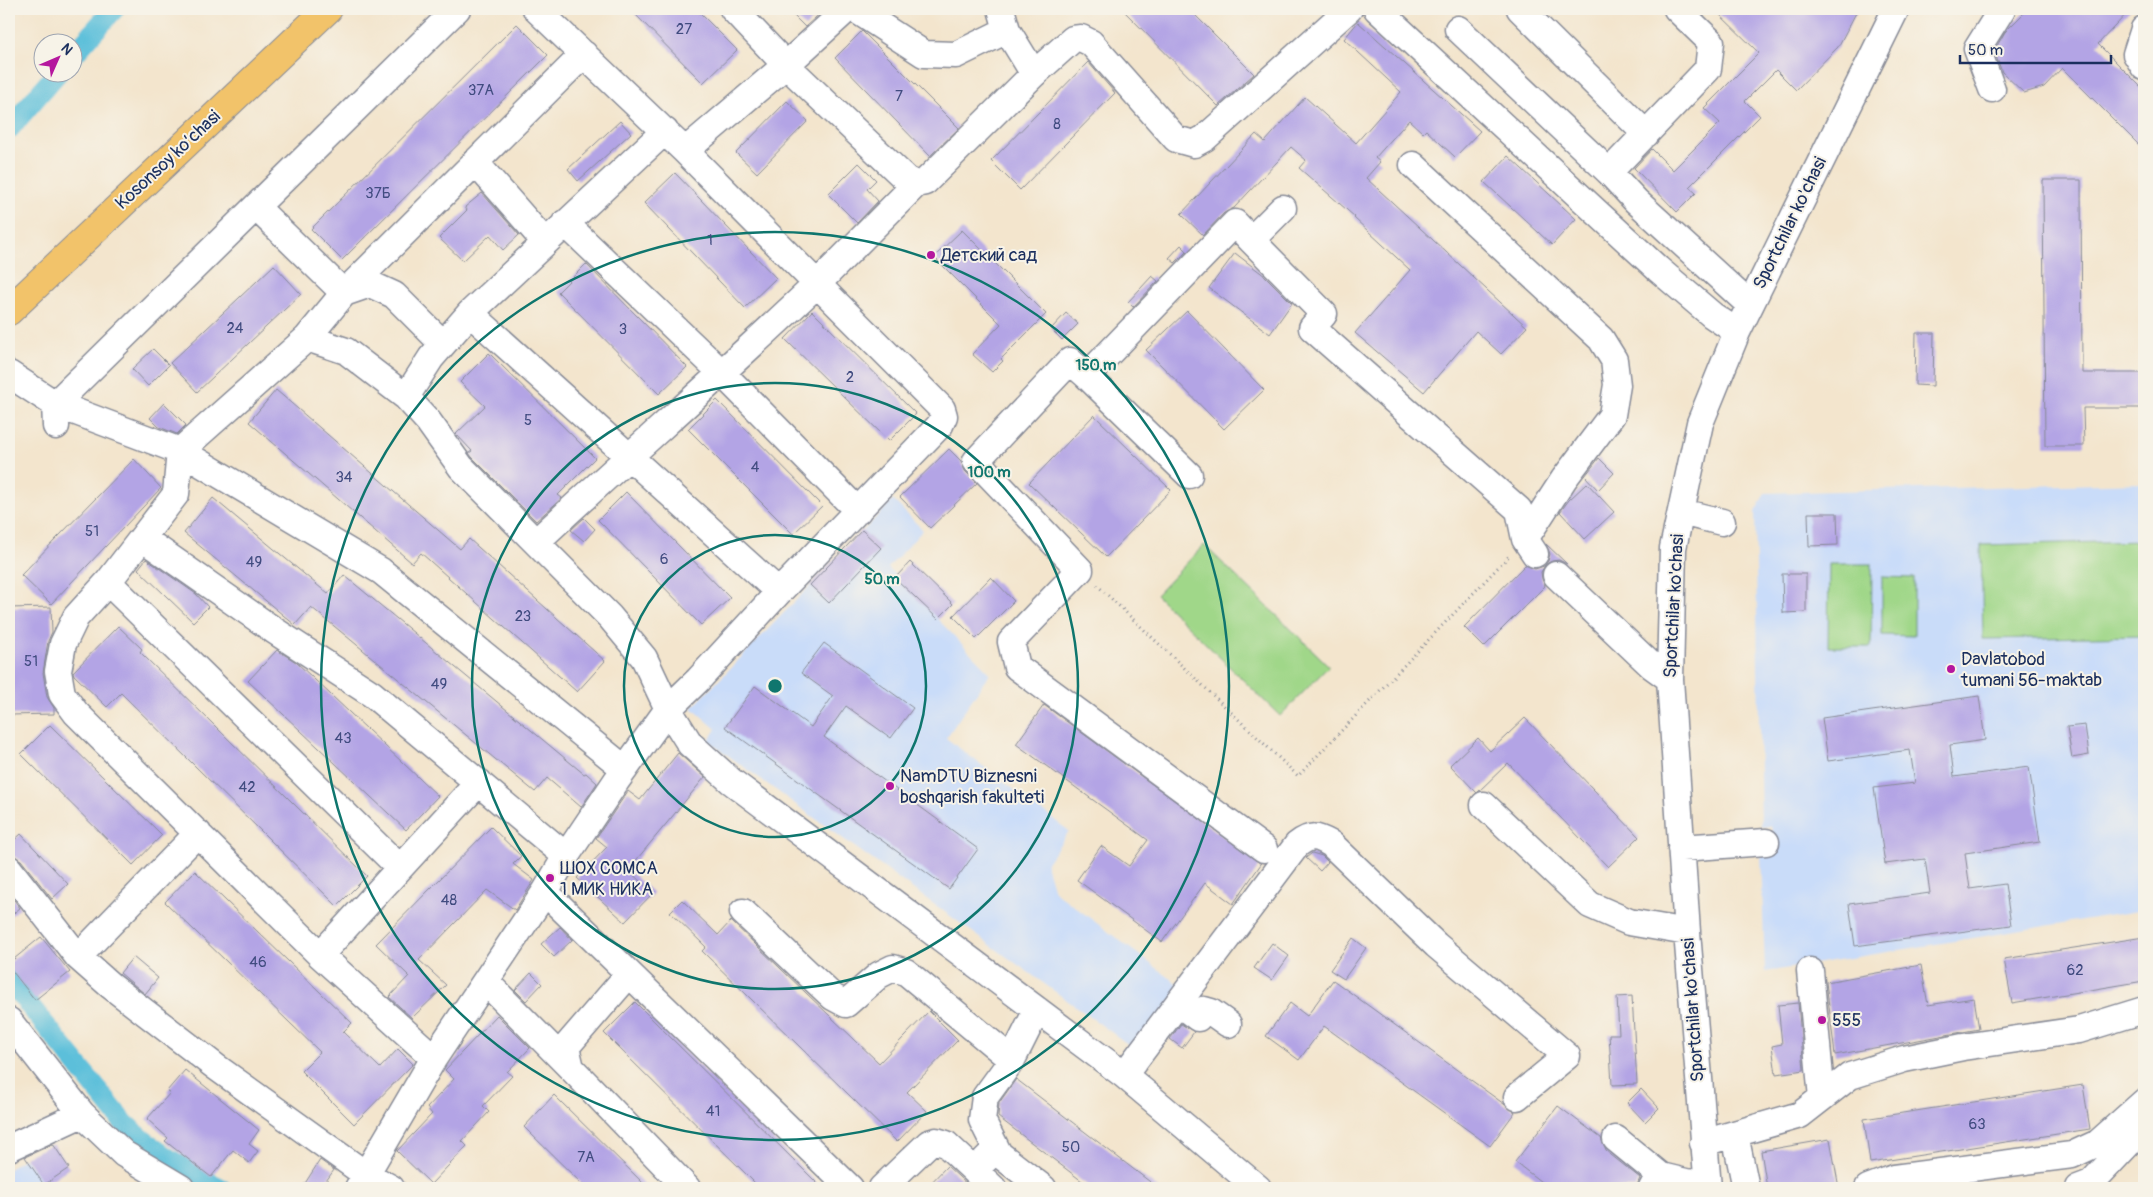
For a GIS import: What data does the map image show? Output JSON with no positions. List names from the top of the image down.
{
  "streets": {
    "main road": ["Kosonsoy ko’chasi"],
    "street": ["Sportchilar ko'chasi"]
  },
  "places": [
    "Детский сад",
    "Davlatobod tumani 56-maktab",
    "NamDTU Biznesni boshqarish fakulteti",
    "ШОХ СОМСА 1 МИК НИКА",
    "555"
  ],
  "house_numbers": [
    "27",
    "37A",
    "7",
    "8",
    "37Б",
    "1",
    "24",
    "3",
    "2",
    "5",
    "4",
    "34",
    "51",
    "6",
    "49",
    "23",
    "51",
    "49",
    "43",
    "42",
    "48",
    "46",
    "62",
    "41",
    "63",
    "50",
    "7А"
  ],
  "scale_bar": "50 m",
  "north": "top right",
  "rings": ["150 m", "100 m", "50 m"]
}
